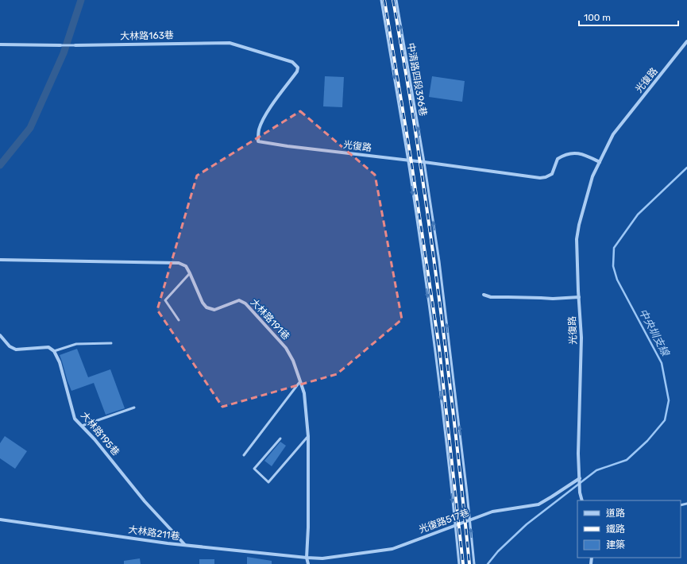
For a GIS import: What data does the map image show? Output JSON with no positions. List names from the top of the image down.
{
  "streets": {
    "street": [
      "大林路163巷",
      "光復路",
      "大林路191巷",
      "大林路195巷",
      "光復路517巷",
      "大林路211巷"
    ],
    "lane": ["中清路四段396巷"]
  },
  "crossings": [
    ["大林路163巷", "光復路"],
    ["中清路四段396巷", "光復路"],
    ["中清路四段396巷", "光復路517巷"],
    ["光復路", "光復路517巷"],
    ["大林路191巷", "光復路517巷"],
    ["大林路191巷", "大林路211巷"],
    ["大林路195巷", "大林路211巷"],
    ["光復路517巷", "大林路211巷"]
  ],
  "water": ["中央圳支線"],
  "legend": ["道路", "鐵路", "建築"],
  "scale_bar": "100 m"
}
